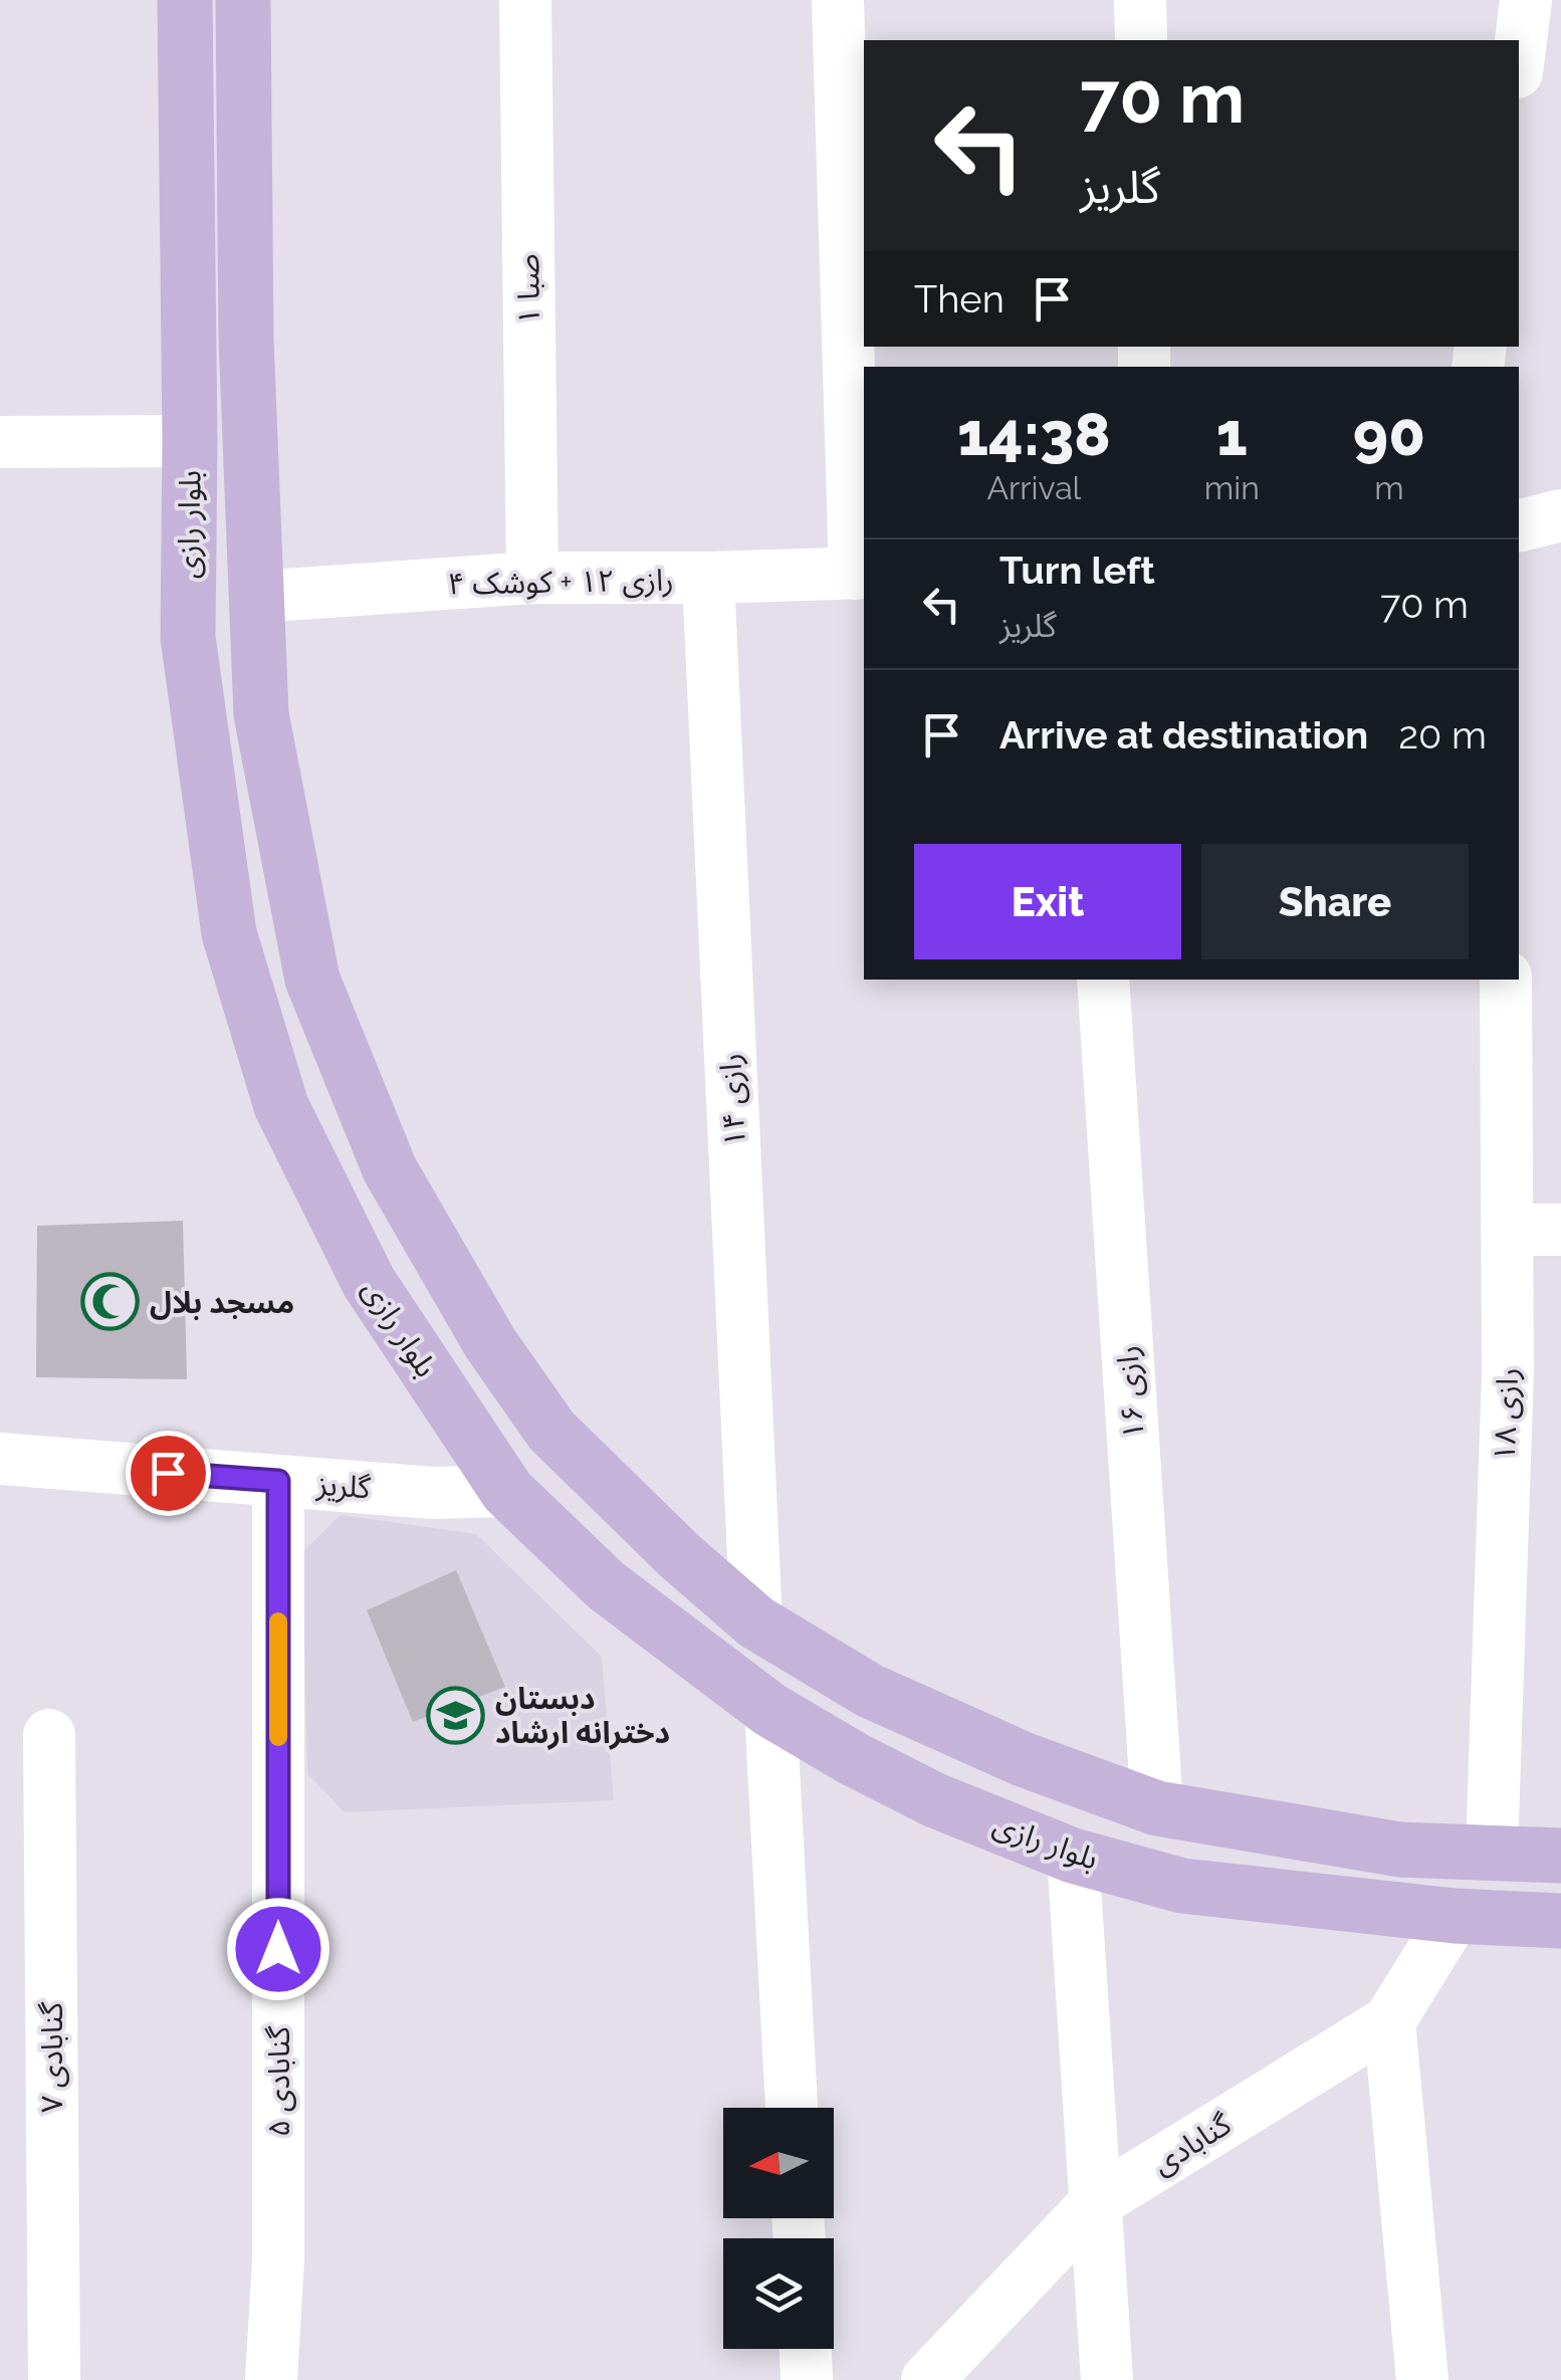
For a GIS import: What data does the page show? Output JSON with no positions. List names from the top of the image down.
{
  "streets": {
    "main road": ["بلوار رازی"],
    "street": [
      "صبا ۱",
      "رازی ۱۲ + کوشک ۴",
      "رازی ۱۴",
      "رازی ۱۶",
      "رازی ۱۸",
      "گلریز",
      "گنابادی ۷",
      "گنابادی ۵",
      "گنابادی"
    ]
  },
  "crossings": [
    ["صبا ۱", "رازی ۱۲ + کوشک ۴"],
    ["بلوار رازی", "رازی ۱۲ + کوشک ۴"],
    ["بلوار رازی", "رازی ۱۴"],
    ["بلوار رازی", "رازی ۱۶"],
    ["بلوار رازی", "رازی ۱۸"],
    ["بلوار رازی", "گلریز"],
    ["بلوار رازی", "گنابادی"],
    ["رازی ۱۲ + کوشک ۴", "رازی ۱۴"],
    ["گلریز", "گنابادی ۵"]
  ],
  "places": {
    "mosque": ["مسجد بلال"],
    "school or university": ["دبستان دخترانه ارشاد"]
  },
  "north": "left",
  "page": {
    "turn": ["70 m", "گلریز"],
    "then": "Then",
    "eta": [
      "14:38",
      "Arrival",
      "1",
      "min",
      "90",
      "m"
    ],
    "list": [
      {
        "name": "Turn left",
        "note": "گلریز",
        "value": "70 m"
      },
      {
        "name": "Arrive at destination",
        "value": "20 m"
      }
    ],
    "buttons": ["Exit", "Share"]
  }
}
